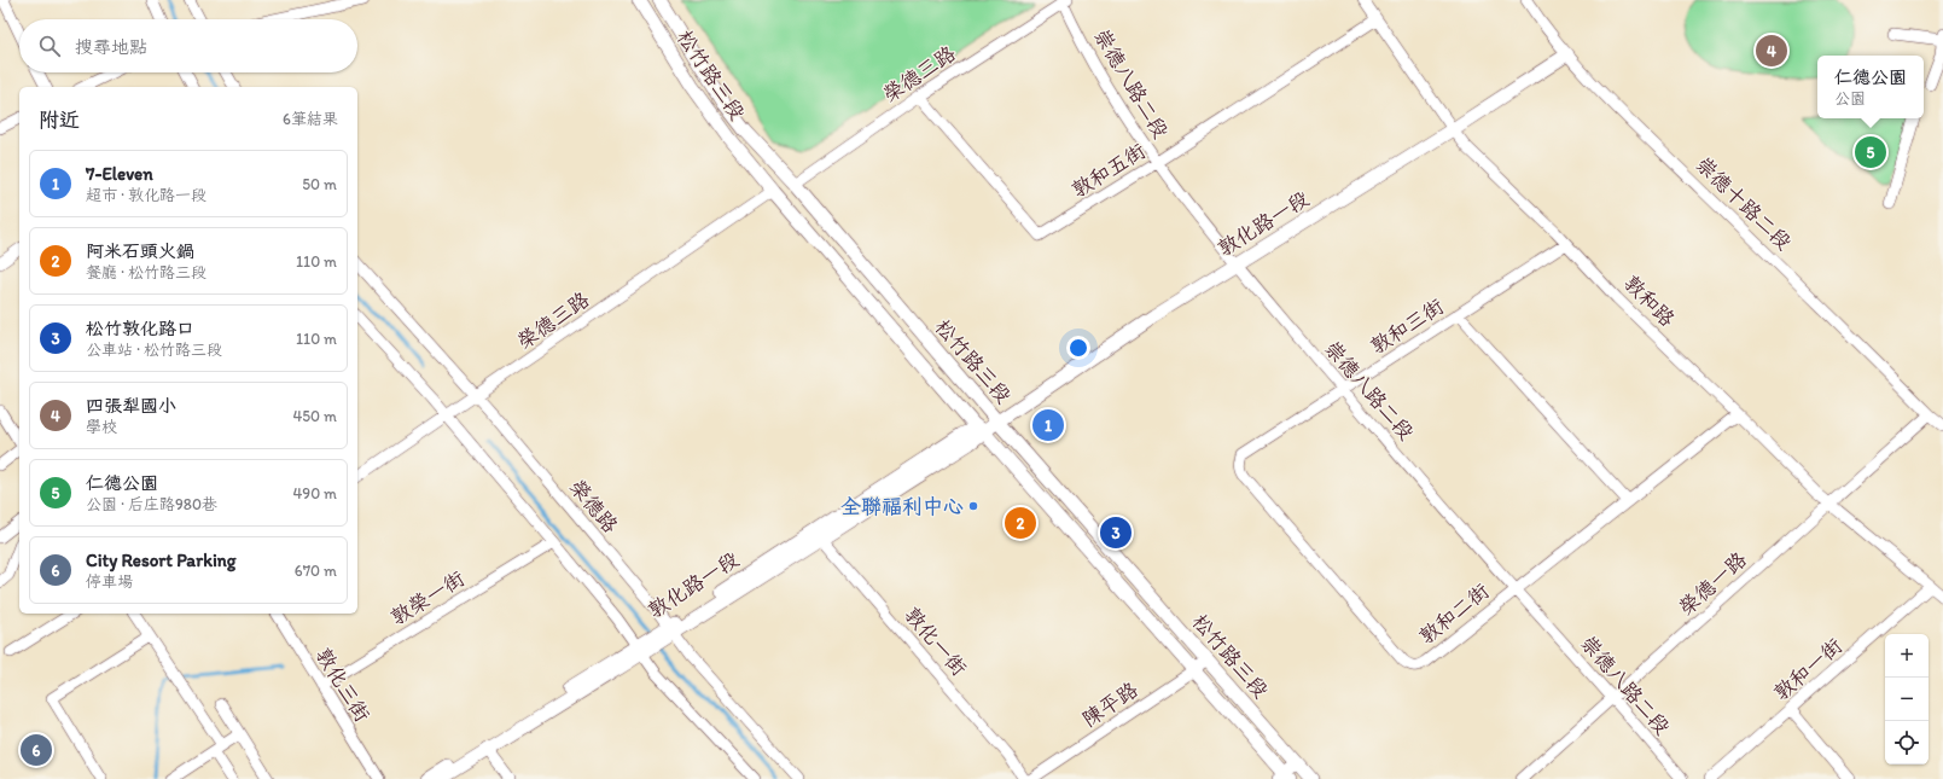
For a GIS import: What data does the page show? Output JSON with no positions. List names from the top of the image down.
{
  "streets": {
    "street": [
      "榮德三路",
      "松竹路三段",
      "崇德八路二段",
      "敦和五街",
      "崇德十路二段",
      "敦化路一段",
      "敦和路",
      "敦和三街",
      "榮德路",
      "榮德一路",
      "敦榮一街",
      "敦和二街",
      "敦化一街",
      "敦和一街",
      "敦化三街",
      "陳平路"
    ]
  },
  "crossings": [
    ["榮德三路", "松竹路三段"],
    ["榮德三路", "崇德八路二段"],
    ["榮德三路", "敦和五街"],
    ["榮德三路", "榮德路"],
    ["松竹路三段", "敦化路一段"],
    ["松竹路三段", "陳平路"],
    ["崇德八路二段", "敦和五街"],
    ["崇德八路二段", "敦化路一段"],
    ["崇德八路二段", "敦和三街"],
    ["崇德八路二段", "榮德一路"],
    ["崇德八路二段", "敦和二街"],
    ["敦和五街", "敦和路"],
    ["崇德十路二段", "敦化路一段"],
    ["崇德十路二段", "榮德一路"],
    ["敦化路一段", "敦和路"],
    ["敦化路一段", "榮德路"],
    ["敦化路一段", "敦化一街"],
    ["敦和路", "敦和三街"],
    ["敦和路", "榮德一路"],
    ["敦和路", "敦和二街"],
    ["敦和路", "敦和一街"],
    ["敦和三街", "敦和二街"],
    ["敦榮一街", "敦化三街"]
  ],
  "places": ["全聯福利中心"],
  "page": {
    "search": "搜尋地點",
    "pins": [
      "4",
      "5",
      "1",
      "2",
      "3",
      "6"
    ],
    "popup": ["仁德公園", "公園"],
    "heading": ["附近", "6筆結果"],
    "list": [
      {
        "mark": "1",
        "name": "7-Eleven",
        "note": "超市 · 敦化路一段",
        "value": "50 m"
      },
      {
        "mark": "2",
        "name": "阿米石頭火鍋",
        "note": "餐廳 · 松竹路三段",
        "value": "110 m"
      },
      {
        "mark": "3",
        "name": "松竹敦化路口",
        "note": "公車站 · 松竹路三段",
        "value": "110 m"
      },
      {
        "mark": "4",
        "name": "四張犁國小",
        "note": "學校",
        "value": "450 m"
      },
      {
        "mark": "5",
        "name": "仁德公園",
        "note": "公園 · 后庄路980巷",
        "value": "490 m"
      },
      {
        "mark": "6",
        "name": "City Resort Parking",
        "note": "停車場",
        "value": "670 m"
      }
    ],
    "map_buttons": ["+", "−"]
  }
}
